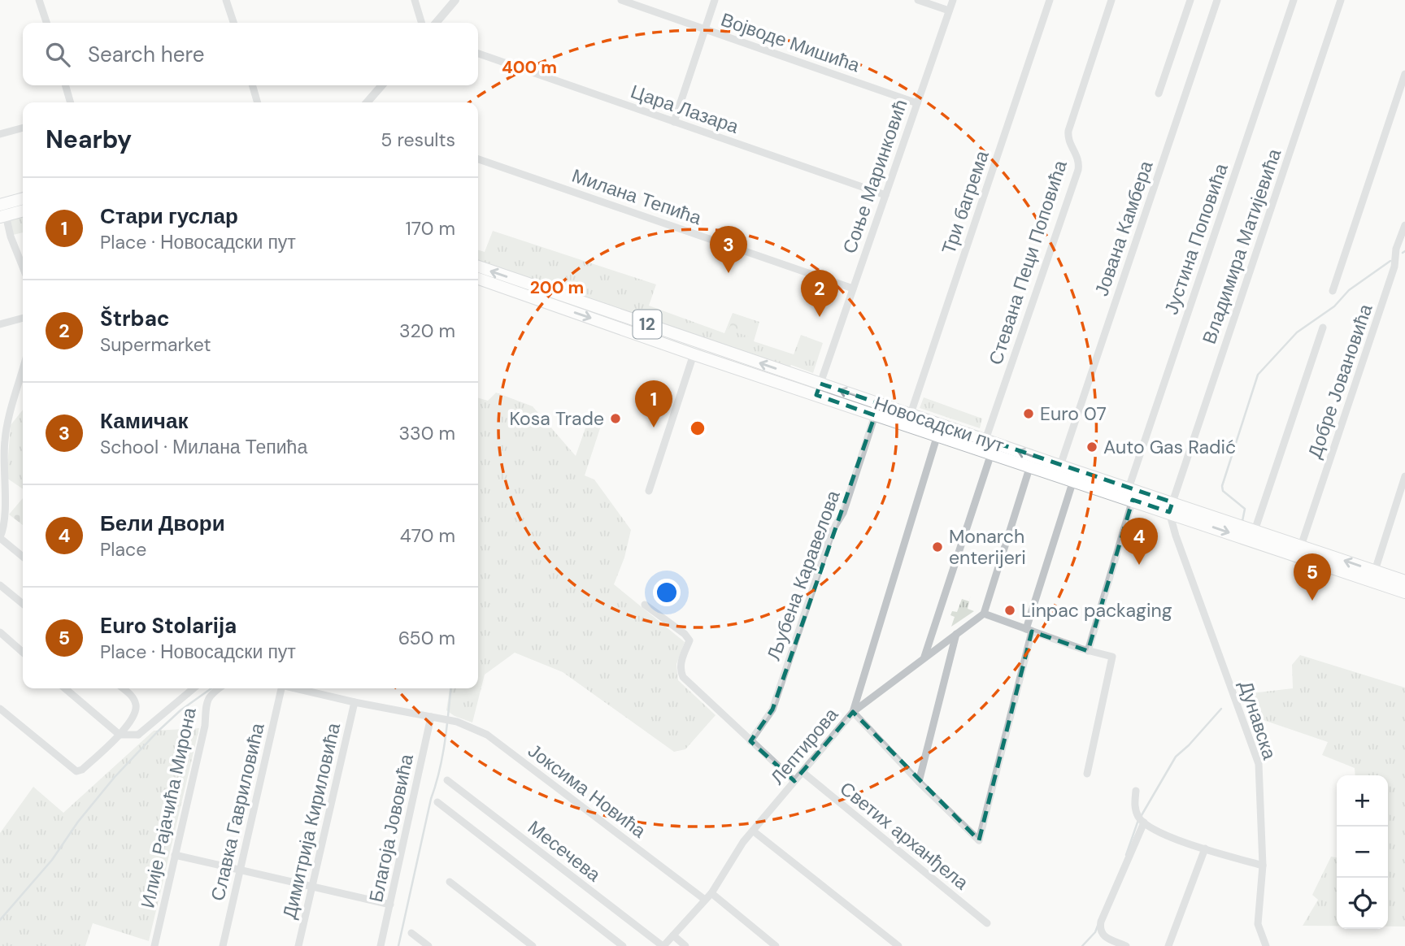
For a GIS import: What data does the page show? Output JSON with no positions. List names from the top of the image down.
{
  "streets": {
    "main road": ["12", "Новосадски пут"],
    "street": [
      "Војводе Мишића",
      "Цара Лазара",
      "Соње Маринковић",
      "Милана Тепића",
      "Три багрема",
      "Јована Камбера",
      "Јустина Поповића",
      "Владимира Матијевића",
      "Стевана Пеци Поповића",
      "Добре Јовановића",
      "Љубена Каравелова",
      "Дунавска",
      "Лептирова",
      "Јоксима Новића",
      "Илије Рајачића Мирона",
      "Славка Гавриловића",
      "Димитрија Кириловића",
      "Благоја Јововића",
      "Светих арханђела",
      "Месечева"
    ]
  },
  "crossings": [
    ["Војводе Мишића", "Соње Маринковић"],
    ["Цара Лазара", "Соње Маринковић"],
    ["Соње Маринковић", "Милана Тепића"],
    ["Соње Маринковић", "Новосадски пут"],
    ["Три багрема", "Новосадски пут"],
    ["Јована Камбера", "Новосадски пут"],
    ["Јустина Поповића", "Новосадски пут"],
    ["Владимира Матијевића", "Новосадски пут"],
    ["Владимира Матијевића", "Дунавска"],
    ["Стевана Пеци Поповића", "Новосадски пут"],
    ["Добре Јовановића", "Новосадски пут"],
    ["Новосадски пут", "Љубена Каравелова"],
    ["Новосадски пут", "Дунавска"],
    ["Новосадски пут", "Лептирова"],
    ["Лептирова", "Јоксима Новића"],
    ["Лептирова", "Светих арханђела"],
    ["Лептирова", "Месечева"],
    ["Јоксима Новића", "Димитрија Кириловића"],
    ["Јоксима Новића", "Благоја Јововића"]
  ],
  "places": [
    "Euro 07",
    "Kosa Trade",
    "Auto Gas Radić",
    "Monarch enterijeri",
    "Linpac packaging"
  ],
  "page": {
    "search": "Search here",
    "heading": ["Nearby", "5 results"],
    "list": [
      {
        "mark": "1",
        "name": "Стари гуслар",
        "note": "Place · Новосадски пут",
        "value": "170 m"
      },
      {
        "mark": "2",
        "name": "Štrbac",
        "note": "Supermarket",
        "value": "320 m"
      },
      {
        "mark": "3",
        "name": "Камичак",
        "note": "School · Милана Тепића",
        "value": "330 m"
      },
      {
        "mark": "4",
        "name": "Бели Двори",
        "note": "Place",
        "value": "470 m"
      },
      {
        "mark": "5",
        "name": "Euro Stolarija",
        "note": "Place · Новосадски пут",
        "value": "650 m"
      }
    ],
    "pins": [
      "3",
      "2",
      "1",
      "4",
      "5"
    ],
    "map_buttons": ["+", "−"]
  },
  "rings": ["400 m", "200 m"]
}
